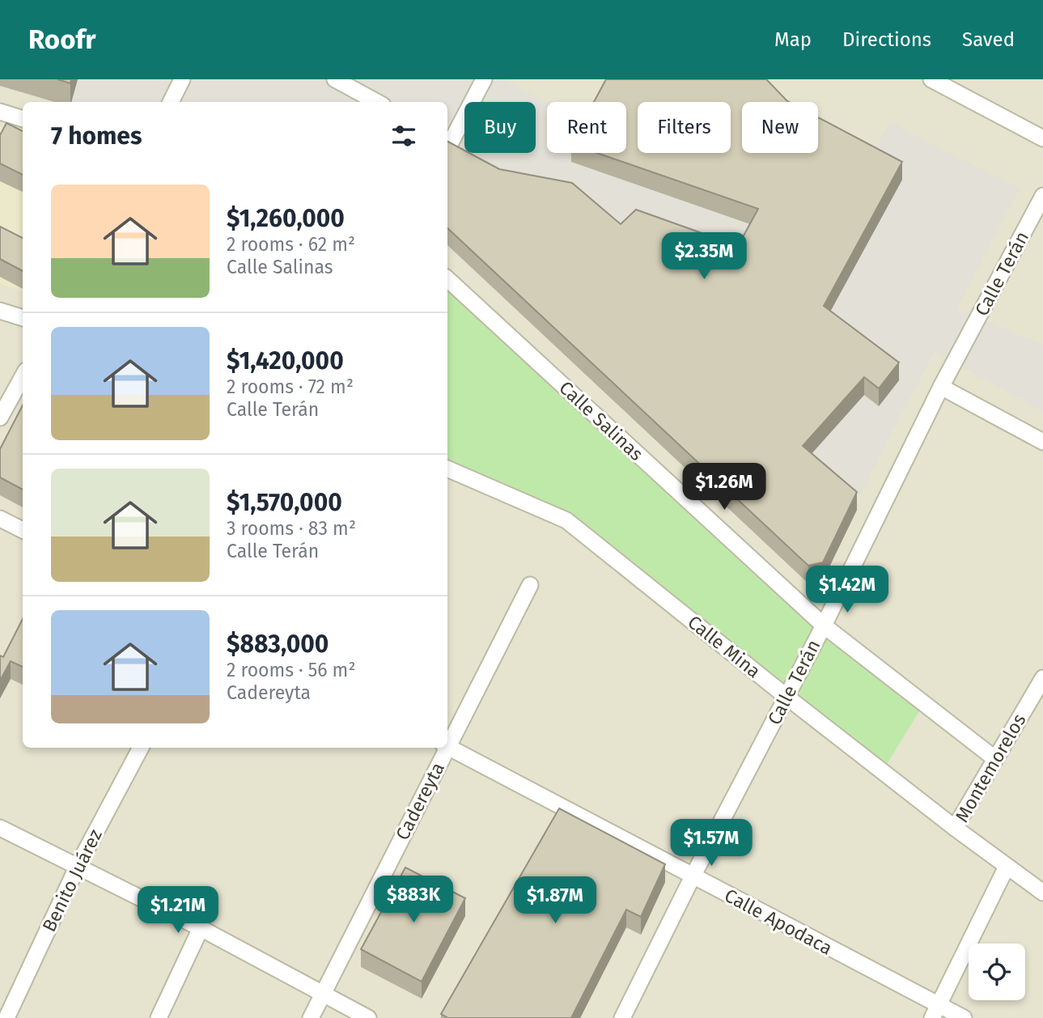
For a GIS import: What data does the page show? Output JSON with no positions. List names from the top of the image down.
{
  "streets": {
    "street": [
      "Calle Terán",
      "Calle Salinas",
      "Calle Mina",
      "Montemorelos",
      "Cadereyta",
      "Benito Juárez",
      "Calle Apodaca"
    ]
  },
  "crossings": [
    ["Calle Terán", "Calle Salinas"],
    ["Calle Terán", "Calle Mina"],
    ["Calle Terán", "Calle Apodaca"],
    ["Calle Salinas", "Montemorelos"],
    ["Calle Mina", "Montemorelos"]
  ],
  "page": {
    "header": "Roofr",
    "nav": ["Map", "Directions", "Saved"],
    "chip": [
      "Buy",
      "Rent",
      "Filters",
      "New"
    ],
    "heading": "7 homes",
    "list": [
      {
        "name": "$1,260,000",
        "note": "2 rooms · 62 m² · Calle Salinas"
      },
      {
        "name": "$1,420,000",
        "note": "2 rooms · 72 m² · Calle Terán"
      },
      {
        "name": "$1,570,000",
        "note": "3 rooms · 83 m² · Calle Terán"
      },
      {
        "name": "$883,000",
        "note": "2 rooms · 56 m² · Cadereyta"
      }
    ],
    "price": [
      "$2.35M",
      "$1.26M",
      "$1.42M",
      "$1.57M",
      "$883K",
      "$1.87M",
      "$1.21M"
    ]
  }
}
